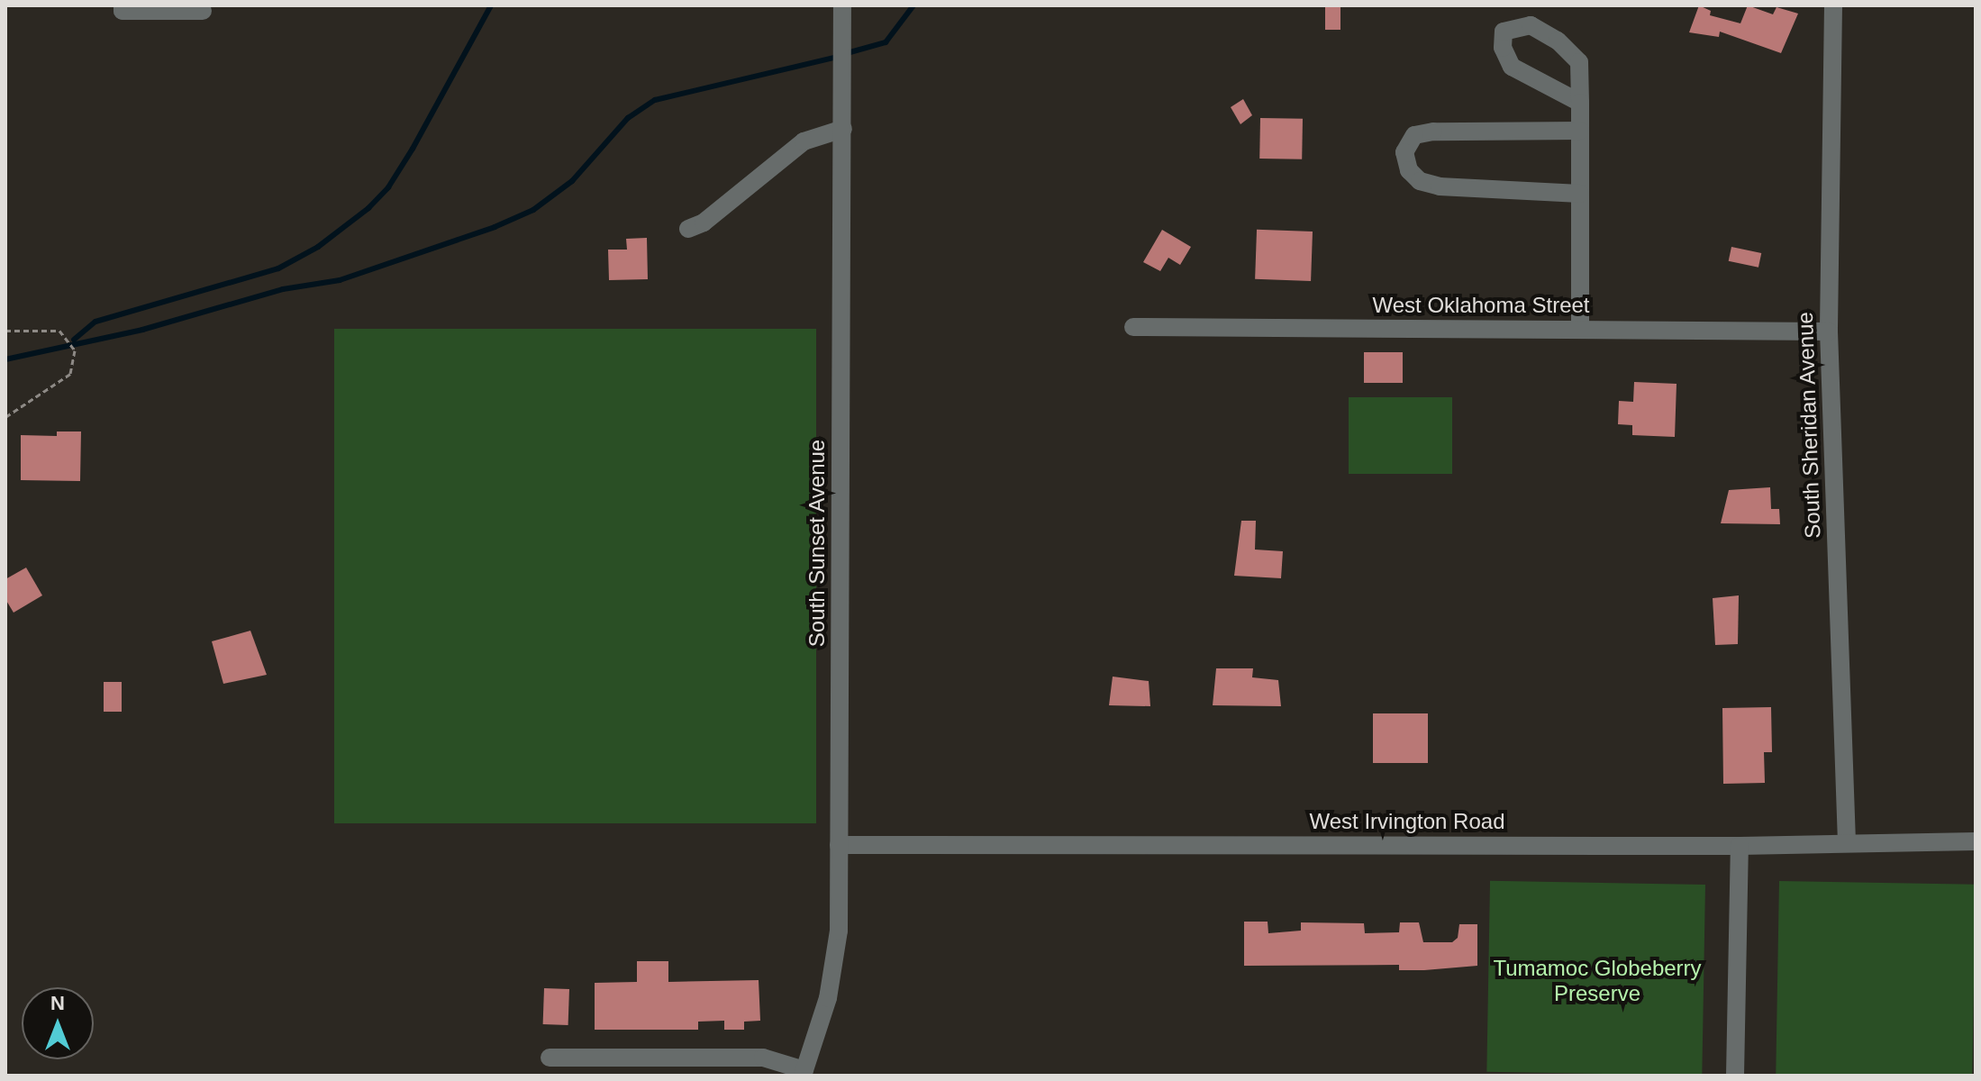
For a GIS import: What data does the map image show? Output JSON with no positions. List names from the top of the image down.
{
  "streets": {
    "street": [
      "West Oklahoma Street",
      "South Sheridan Avenue",
      "South Sunset Avenue",
      "West Irvington Road"
    ]
  },
  "crossings": [
    ["West Oklahoma Street", "South Sheridan Avenue"],
    ["South Sheridan Avenue", "West Irvington Road"],
    ["South Sunset Avenue", "West Irvington Road"]
  ],
  "parks": ["Tumamoc Globeberry Preserve"],
  "north": "top"
}
